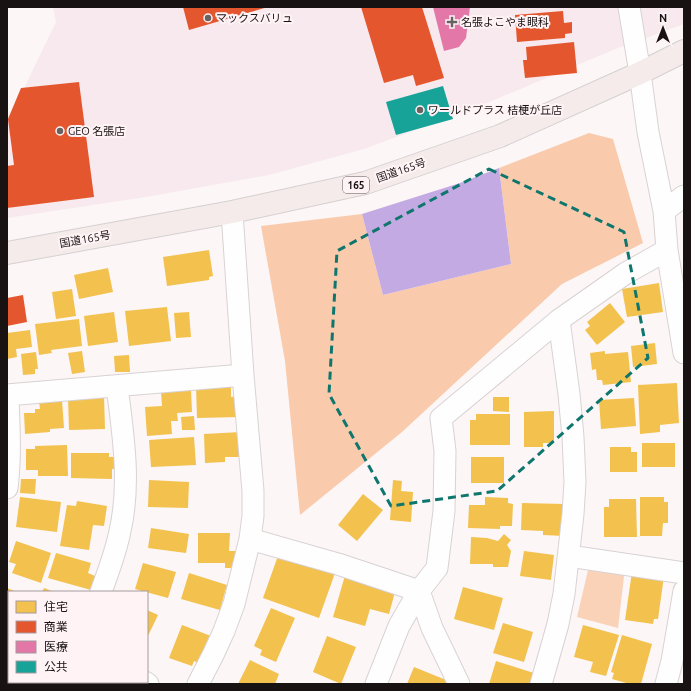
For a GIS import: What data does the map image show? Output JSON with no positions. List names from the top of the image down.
{
  "streets": {
    "highway": ["国道165号", "165"]
  },
  "places": {
    "other": ["マックスバリュ", "ワールドプラス 桔梗が丘店", "GEO 名張店"],
    "health": ["名張よこやま眼科"]
  },
  "legend": [
    "住宅",
    "商業",
    "医療",
    "公共"
  ],
  "north": "top"
}
